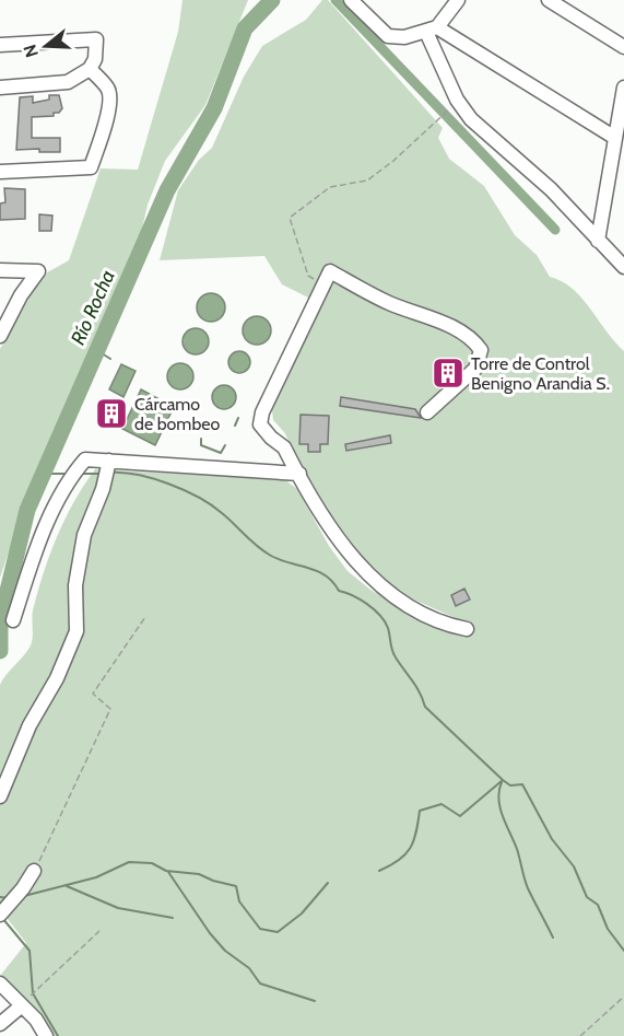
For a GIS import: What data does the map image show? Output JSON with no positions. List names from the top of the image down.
{
  "water": ["Río Rocha"],
  "places": {
    "building": ["Torre de Control Benigno Arandia S.", "Cárcamo de bombeo"]
  },
  "north": "left"
}
